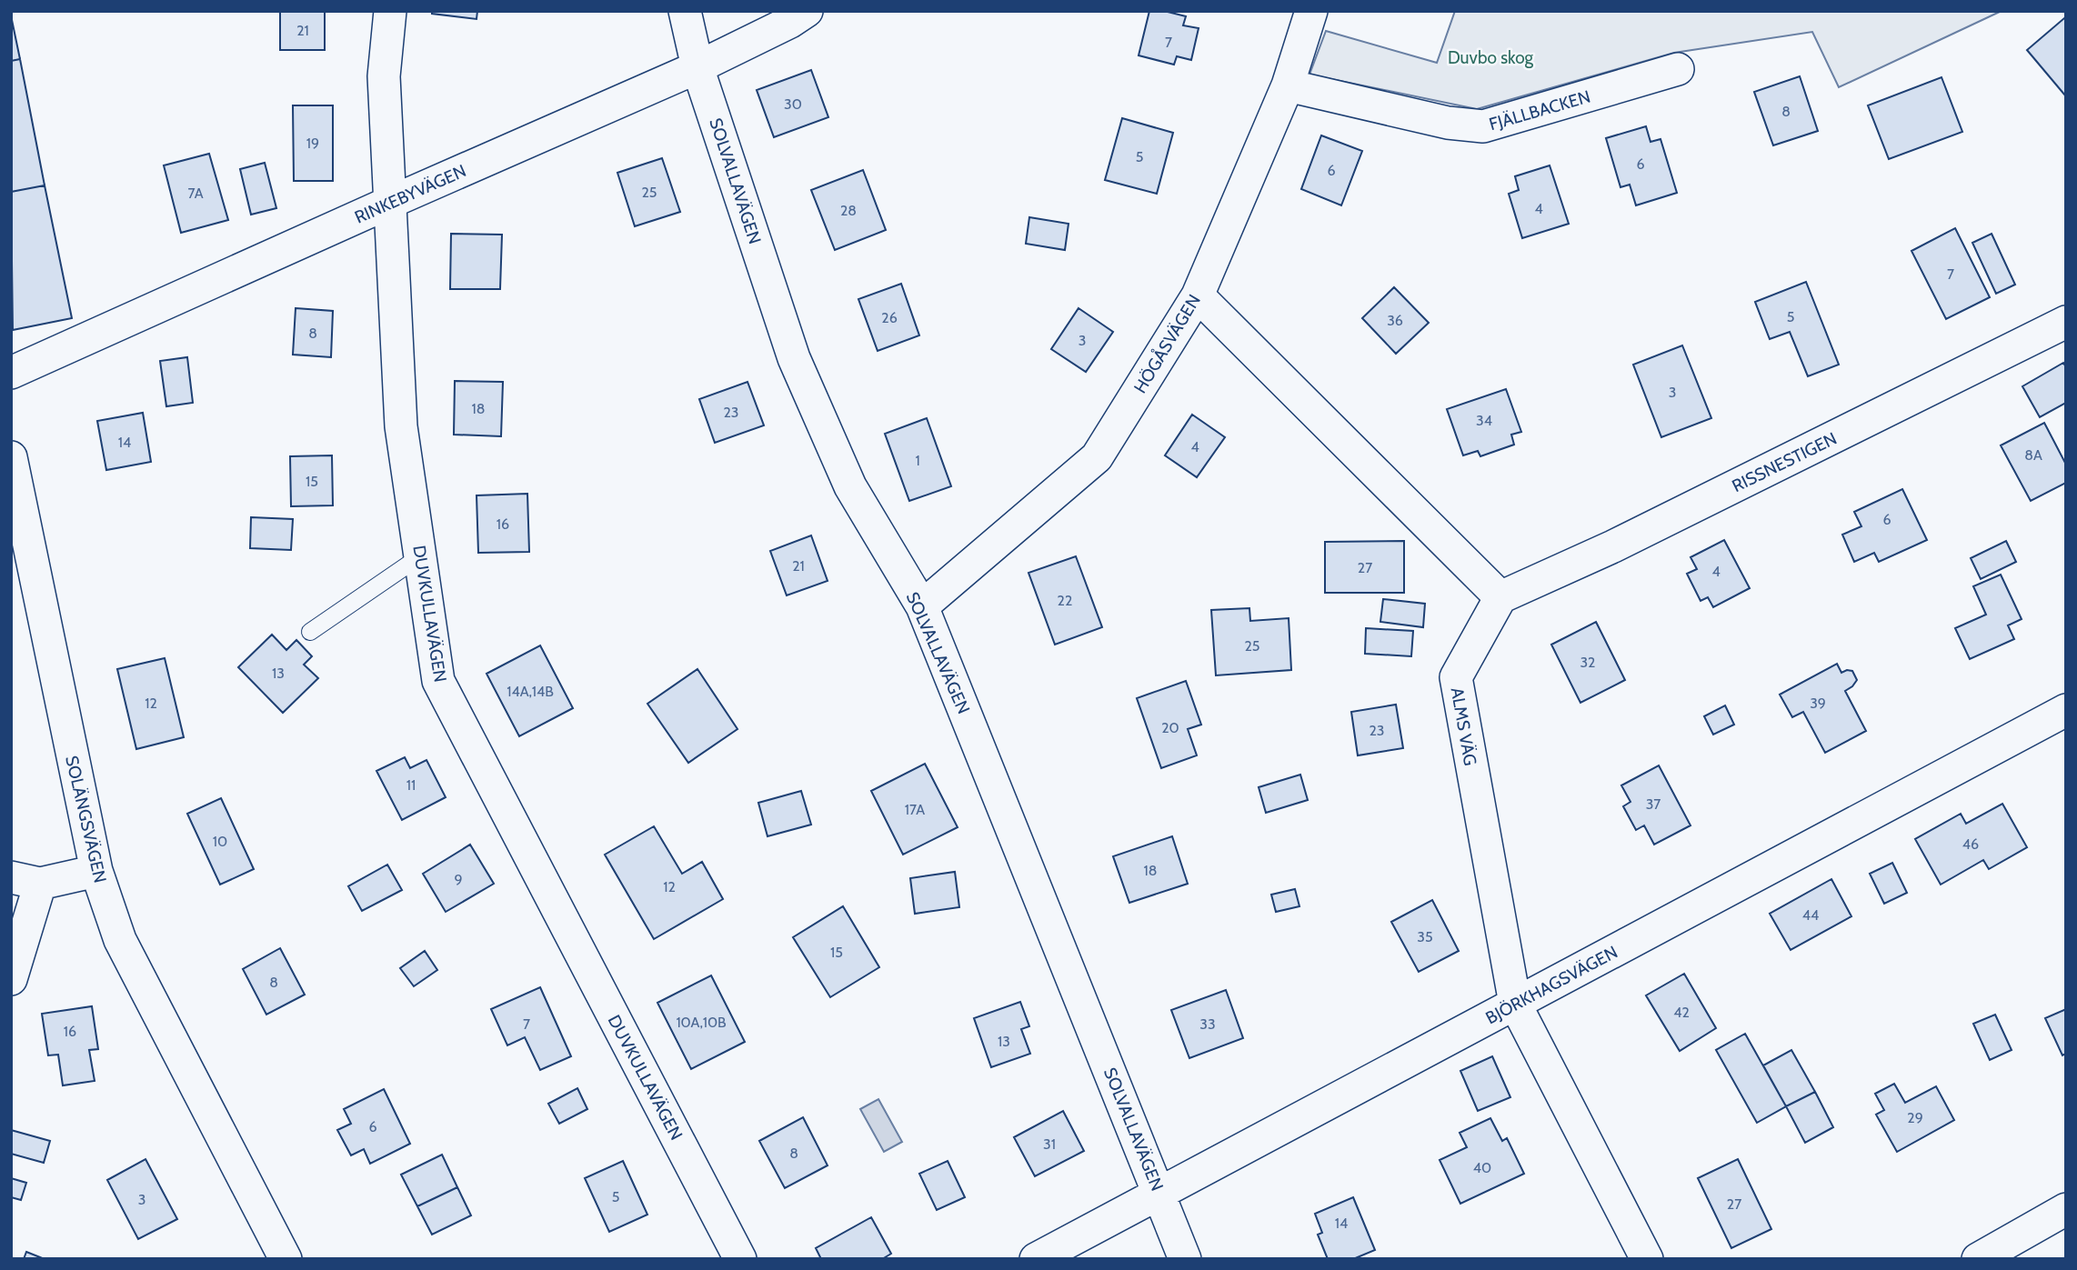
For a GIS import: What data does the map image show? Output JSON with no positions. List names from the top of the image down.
{
  "streets": {
    "street": [
      "FJÄLLBACKEN",
      "SOLVALLAVÄGEN",
      "RINKEBYVÄGEN",
      "HÖGÅSVÄGEN",
      "RISSNESTIGEN",
      "DUVKULLAVÄGEN",
      "ALMS VÄG",
      "SOLÄNGSVÄGEN",
      "BJÖRKHAGSVÄGEN"
    ]
  },
  "crossings": [
    ["FJÄLLBACKEN", "HÖGÅSVÄGEN"],
    ["SOLVALLAVÄGEN", "RINKEBYVÄGEN"],
    ["SOLVALLAVÄGEN", "HÖGÅSVÄGEN"],
    ["SOLVALLAVÄGEN", "BJÖRKHAGSVÄGEN"],
    ["RINKEBYVÄGEN", "DUVKULLAVÄGEN"],
    ["RISSNESTIGEN", "ALMS VÄG"],
    ["ALMS VÄG", "BJÖRKHAGSVÄGEN"]
  ],
  "parks": ["Duvbo skog"],
  "house_numbers": [
    "21",
    "7",
    "30",
    "8",
    "19",
    "5",
    "6",
    "6",
    "25",
    "7A",
    "4",
    "28",
    "7",
    "5",
    "26",
    "36",
    "8",
    "3",
    "3",
    "18",
    "23",
    "34",
    "14",
    "4",
    "8A",
    "1",
    "15",
    "6",
    "16",
    "21",
    "27",
    "4",
    "22",
    "25",
    "32",
    "13",
    "14A,14B",
    "12",
    "39",
    "20",
    "23",
    "11",
    "37",
    "17A",
    "10",
    "46",
    "18",
    "9",
    "12",
    "44",
    "35",
    "15",
    "8",
    "42",
    "10A,10B",
    "7",
    "33",
    "16",
    "13",
    "29",
    "6",
    "31",
    "8",
    "40",
    "5",
    "3",
    "27",
    "14"
  ]
}
